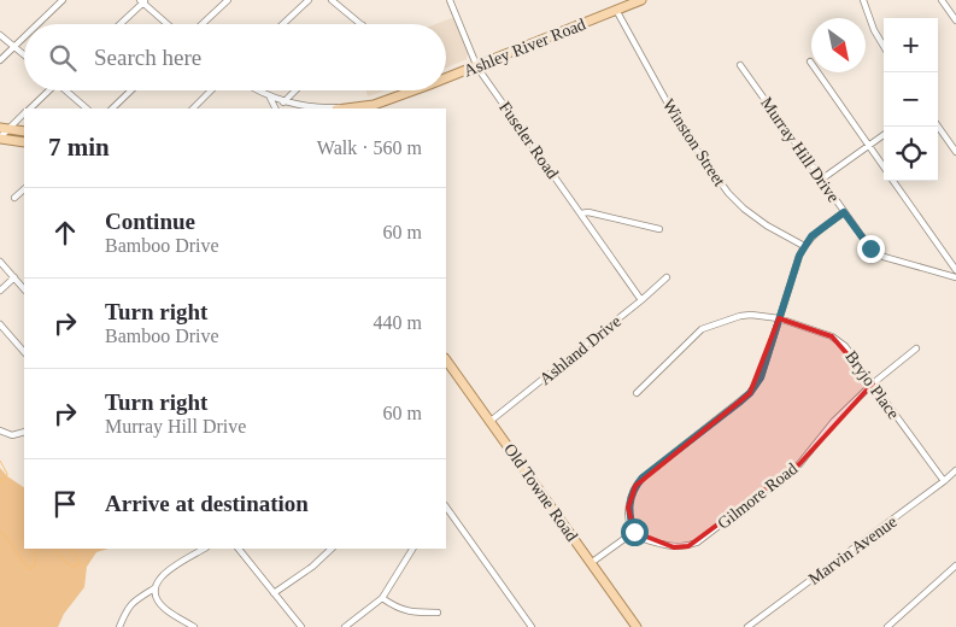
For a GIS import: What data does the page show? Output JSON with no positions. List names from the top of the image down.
{
  "streets": {
    "main road": ["Ashley River Road", "Old Towne Road"],
    "street": [
      "Fuseler Road",
      "Winston Street",
      "Murray Hill Drive",
      "Ashland Drive",
      "Bryjo Place",
      "Gilmore Road",
      "Marvin Avenue"
    ]
  },
  "crossings": [
    ["Ashley River Road", "Fuseler Road"],
    ["Ashley River Road", "Winston Street"],
    ["Fuseler Road", "Ashland Drive"],
    ["Ashland Drive", "Old Towne Road"],
    ["Bryjo Place", "Gilmore Road"],
    ["Bryjo Place", "Marvin Avenue"]
  ],
  "north": "bottom right",
  "page": {
    "map_buttons": ["+", "−"],
    "search": "Search here",
    "heading": ["7 min", "Walk · 560 m"],
    "list": [
      ["Continue", "Bamboo Drive", "60 m"],
      ["Turn right", "Bamboo Drive", "440 m"],
      ["Turn right", "Murray Hill Drive", "60 m"],
      "Arrive at destination"
    ]
  }
}
